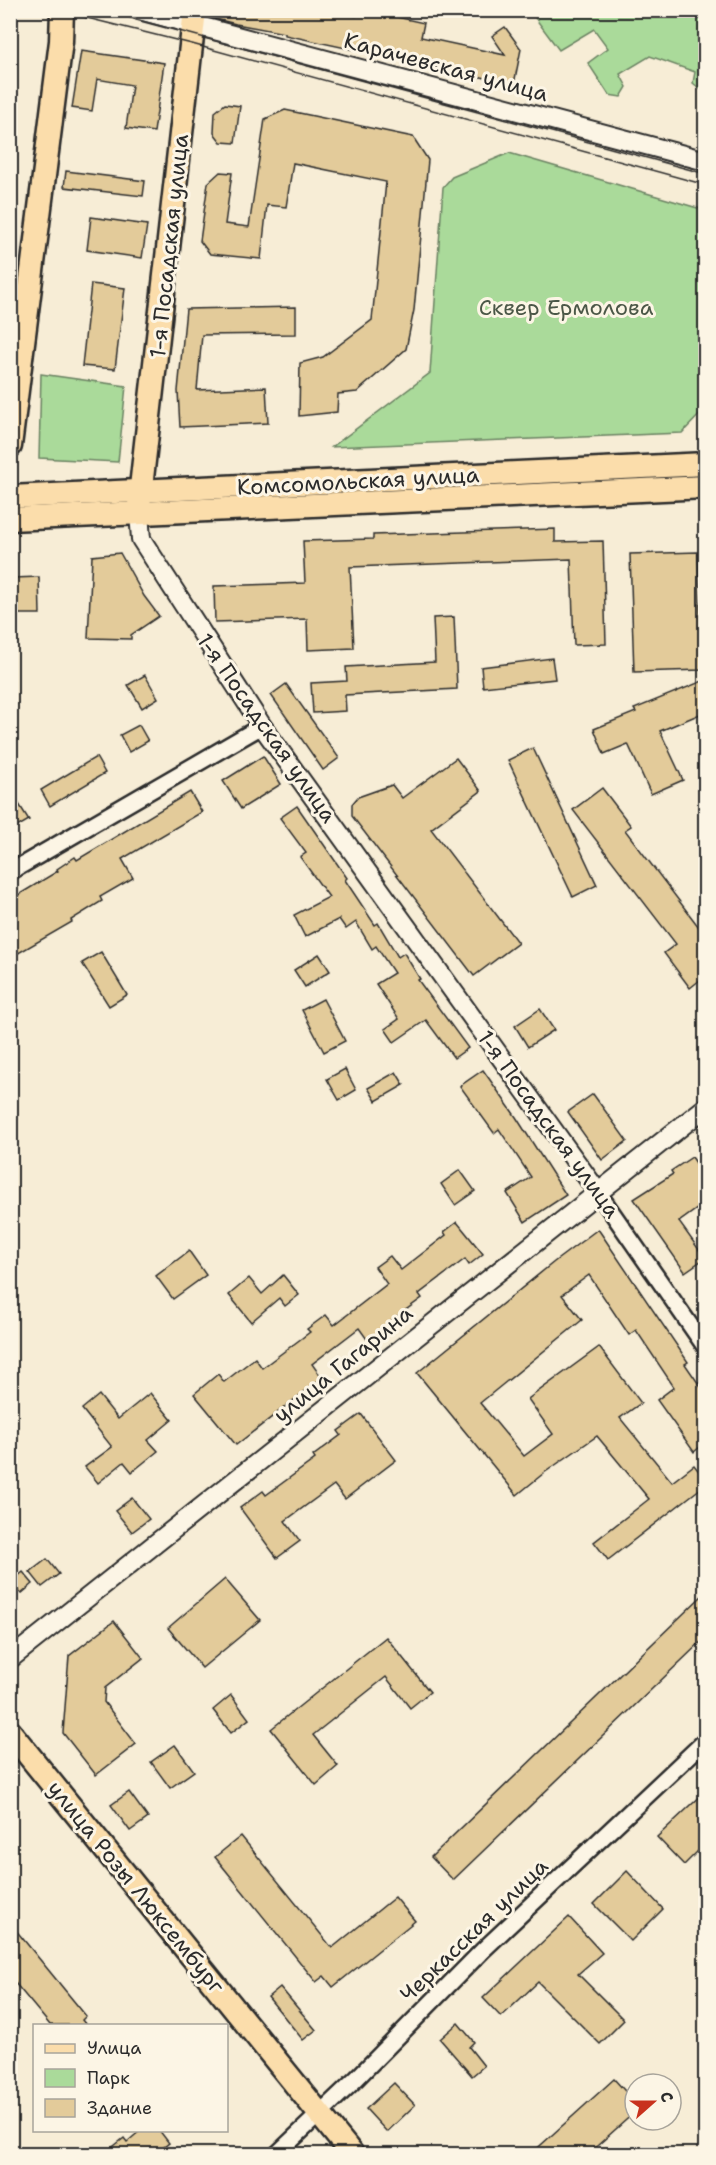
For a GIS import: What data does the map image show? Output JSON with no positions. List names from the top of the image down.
{
  "streets": {
    "main road": ["1-я Посадская улица", "Комсомольская улица", "улица Розы Люксембург"],
    "street": ["Карачевская улица", "улица Гагарина", "Черкасская улица"]
  },
  "crossings": [
    ["Карачевская улица", "1-я Посадская улица"],
    ["1-я Посадская улица", "Комсомольская улица"],
    ["1-я Посадская улица", "улица Гагарина"],
    ["улица Розы Люксембург", "Черкасская улица"]
  ],
  "parks": ["Сквер Ермолова"],
  "legend": ["Улица", "Парк", "Здание"],
  "north": "right"
}
